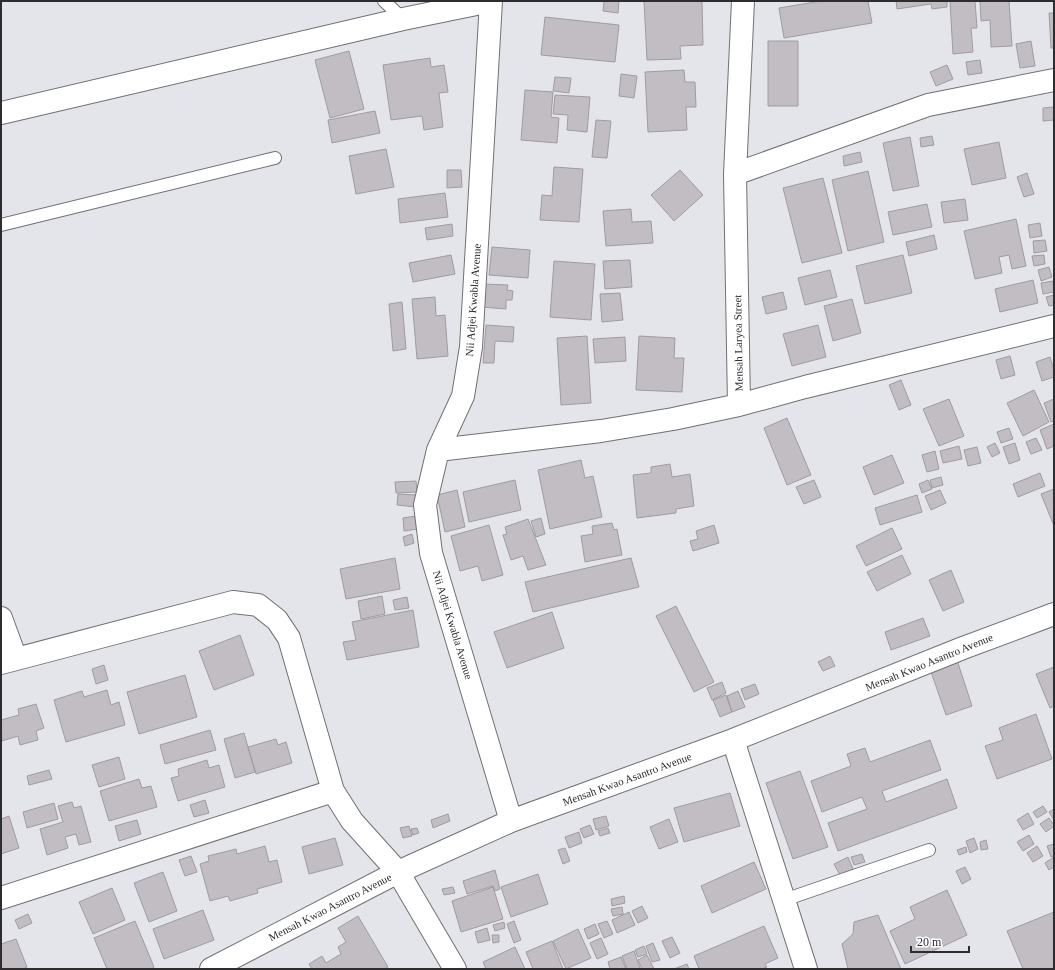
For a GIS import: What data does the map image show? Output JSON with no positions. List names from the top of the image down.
{
  "streets": {
    "street": ["Nii Adjei Kwabla Avenue", "Mensah Laryea Street", "Mensah Kwao Asantro Avenue"]
  },
  "crossings": [
    ["Nii Adjei Kwabla Avenue", "Mensah Laryea Street"],
    ["Nii Adjei Kwabla Avenue", "Mensah Kwao Asantro Avenue"]
  ],
  "scale_bar": "20 m"
}
